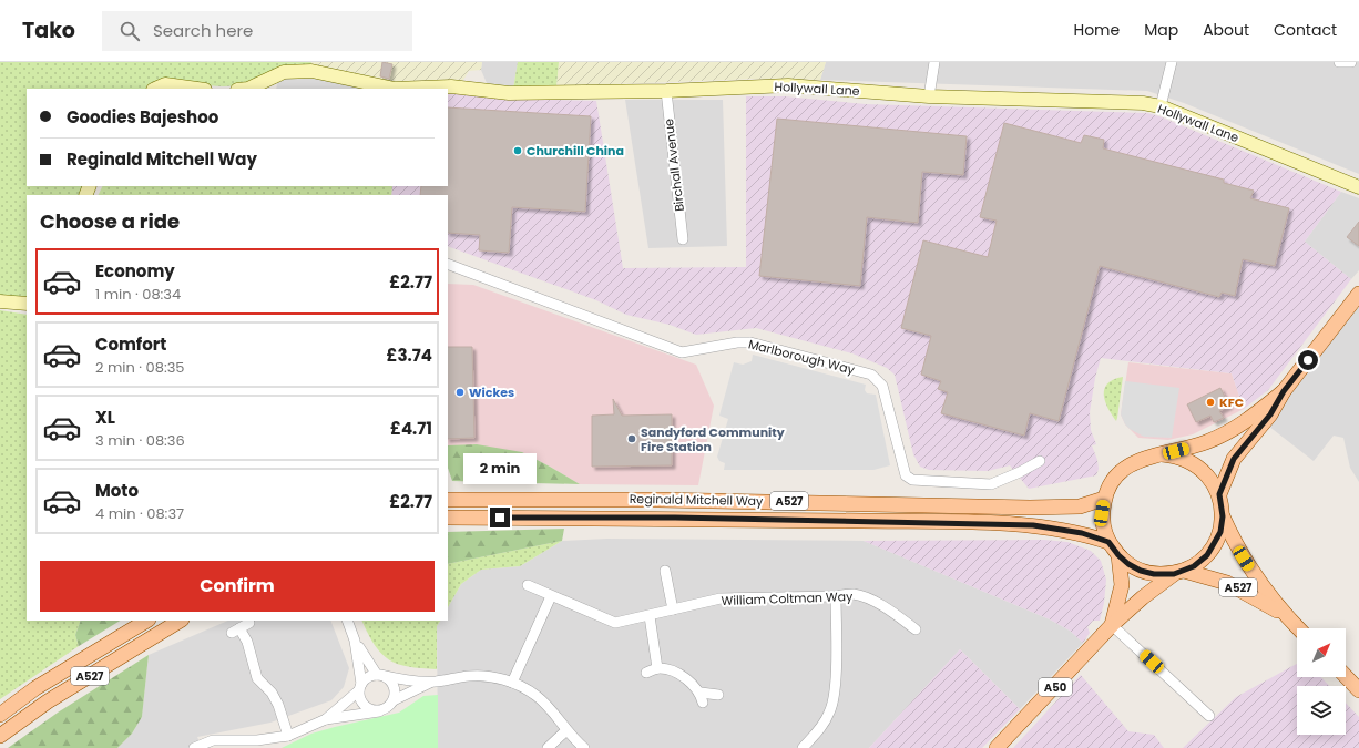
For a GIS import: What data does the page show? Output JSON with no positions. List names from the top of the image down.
{
  "streets": {
    "main road": ["Reginald Mitchell Way", "A527", "A50"],
    "street": [
      "Hollywall Lane",
      "Birchall Avenue",
      "Marlborough Way",
      "William Coltman Way"
    ]
  },
  "crossings": [
    ["Hollywall Lane", "Birchall Avenue"],
    ["Reginald Mitchell Way", "A527"],
    ["Reginald Mitchell Way", "A50"],
    ["A527", "A50"]
  ],
  "places": [
    "Churchill China",
    "Wickes",
    "KFC",
    "Sandyford Community Fire Station"
  ],
  "north": "top right",
  "page": {
    "header": "Tako",
    "search": "Search here",
    "nav": [
      "Home",
      "Map",
      "About",
      "Contact"
    ],
    "banner": ["Goodies Bajeshoo", "Reginald Mitchell Way"],
    "heading": "Choose a ride",
    "list": [
      {
        "name": "Economy",
        "note": "1 min · 08:34",
        "value": "£2.77"
      },
      {
        "name": "Comfort",
        "note": "2 min · 08:35",
        "value": "£3.74"
      },
      {
        "name": "XL",
        "note": "3 min · 08:36",
        "value": "£4.71"
      },
      {
        "name": "Moto",
        "note": "4 min · 08:37",
        "value": "£2.77"
      }
    ],
    "bubble": "2 min",
    "buttons": "Confirm"
  }
}
